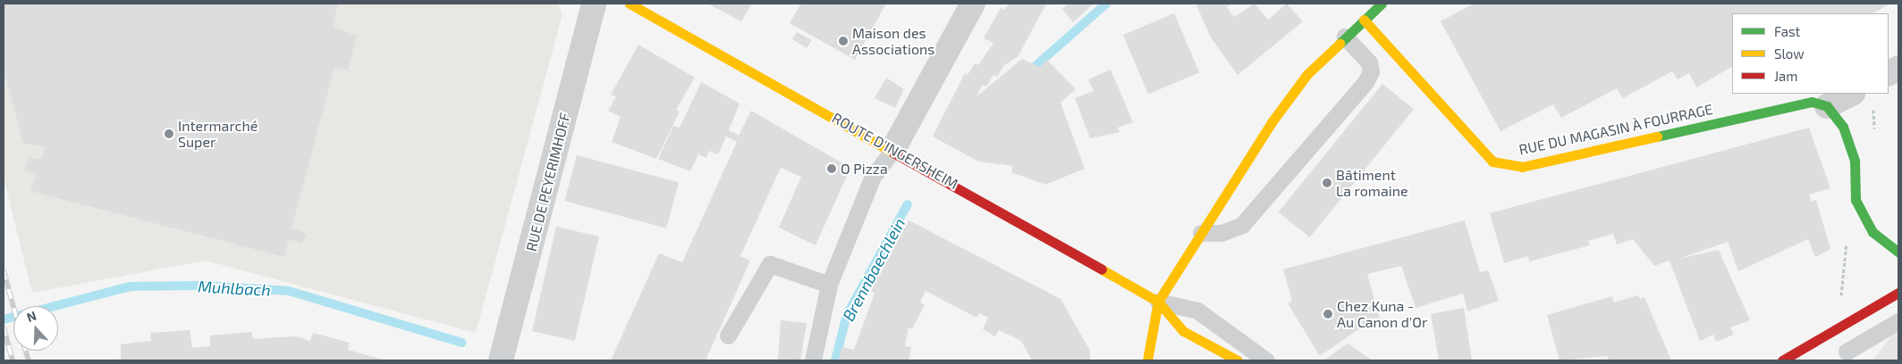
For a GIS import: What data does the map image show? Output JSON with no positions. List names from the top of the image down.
{
  "streets": {
    "main road": ["RUE DU MAGASIN À FOURRAGE", "ROUTE D'INGERSHEIM"],
    "street": ["RUE DE PEYERIMHOFF"]
  },
  "water": ["Brennbaechlein", "Muhlbach"],
  "places": [
    "Maison des Associations",
    "Intermarché Super",
    "O Pizza",
    "Bâtiment La romaine",
    "Chez Kuna - Au Canon d'Or"
  ],
  "legend": ["Fast", "Slow", "Jam"],
  "north": "top"
}
